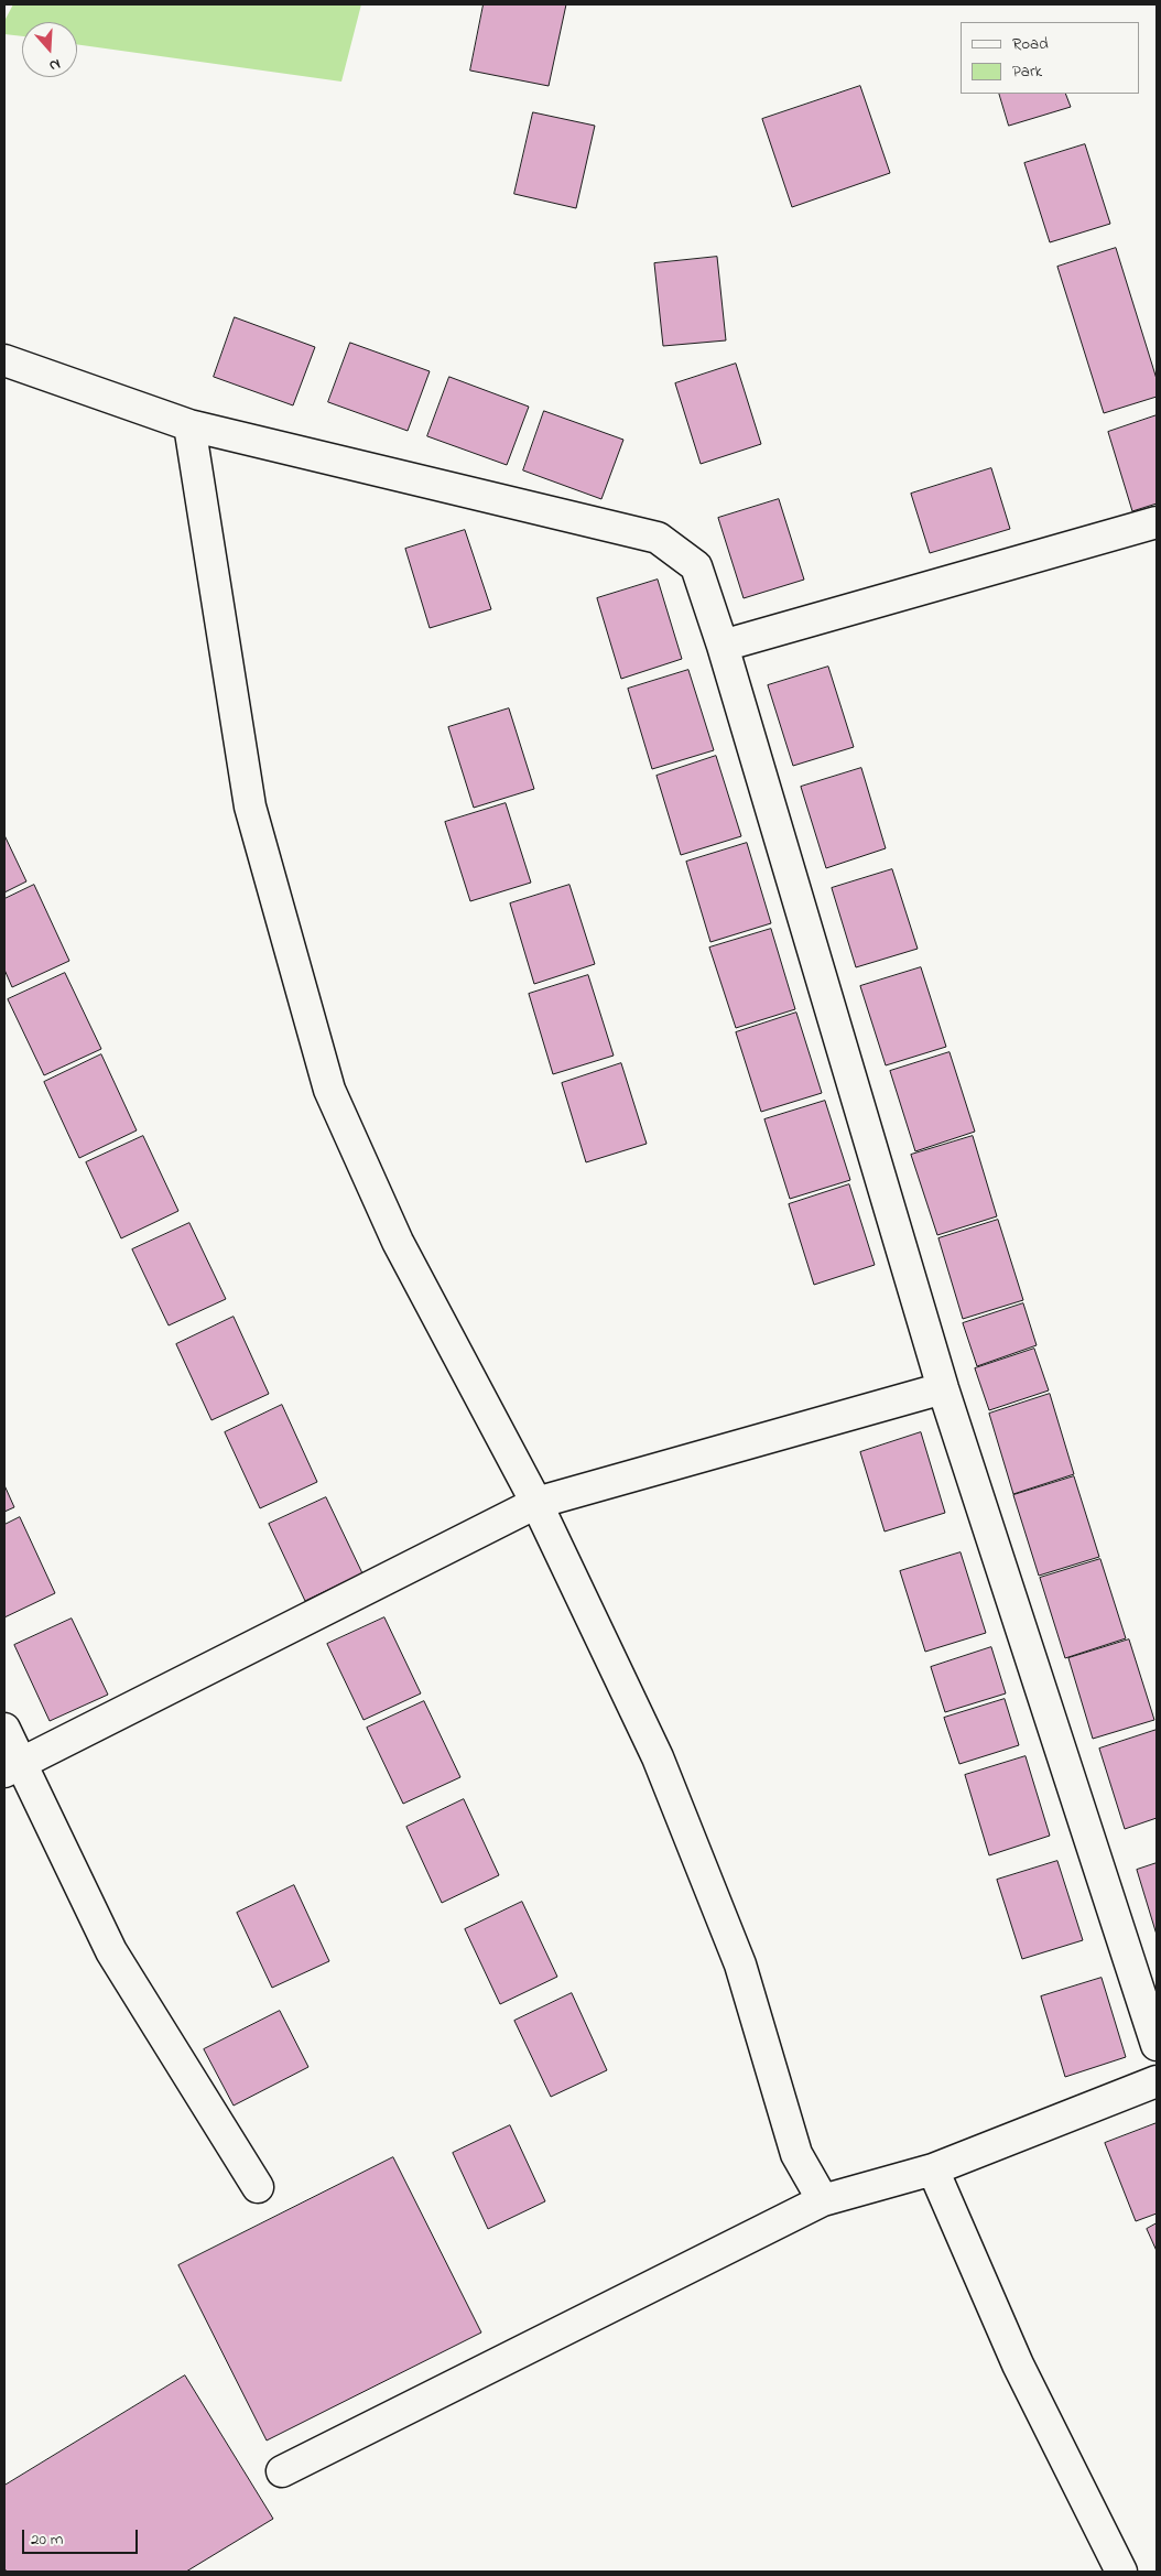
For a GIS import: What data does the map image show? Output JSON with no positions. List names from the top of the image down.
{
  "legend": ["Road", "Park"],
  "scale_bar": "20 m",
  "north": "bottom"
}
